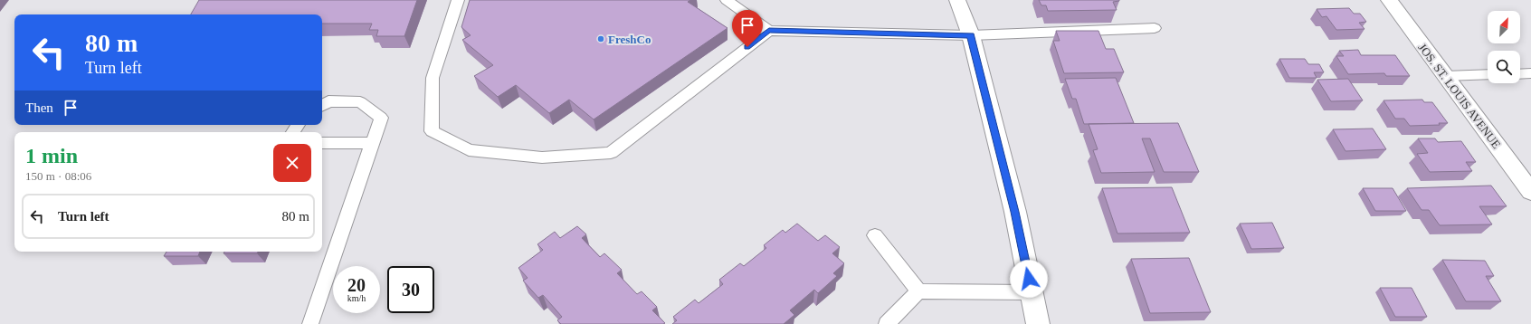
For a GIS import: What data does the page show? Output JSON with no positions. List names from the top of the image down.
{
  "streets": {
    "street": ["JOS. ST. LOUIS AVENUE"]
  },
  "places": ["FreshCo"],
  "north": "top right",
  "page": {
    "turn": ["80 m", "Turn left"],
    "then": "Then",
    "heading": ["1 min", "150 m · 08:06"],
    "list": [
      {
        "name": "Turn left",
        "value": "80 m"
      }
    ],
    "speed": "20 km/h",
    "limit": "30"
  }
}
